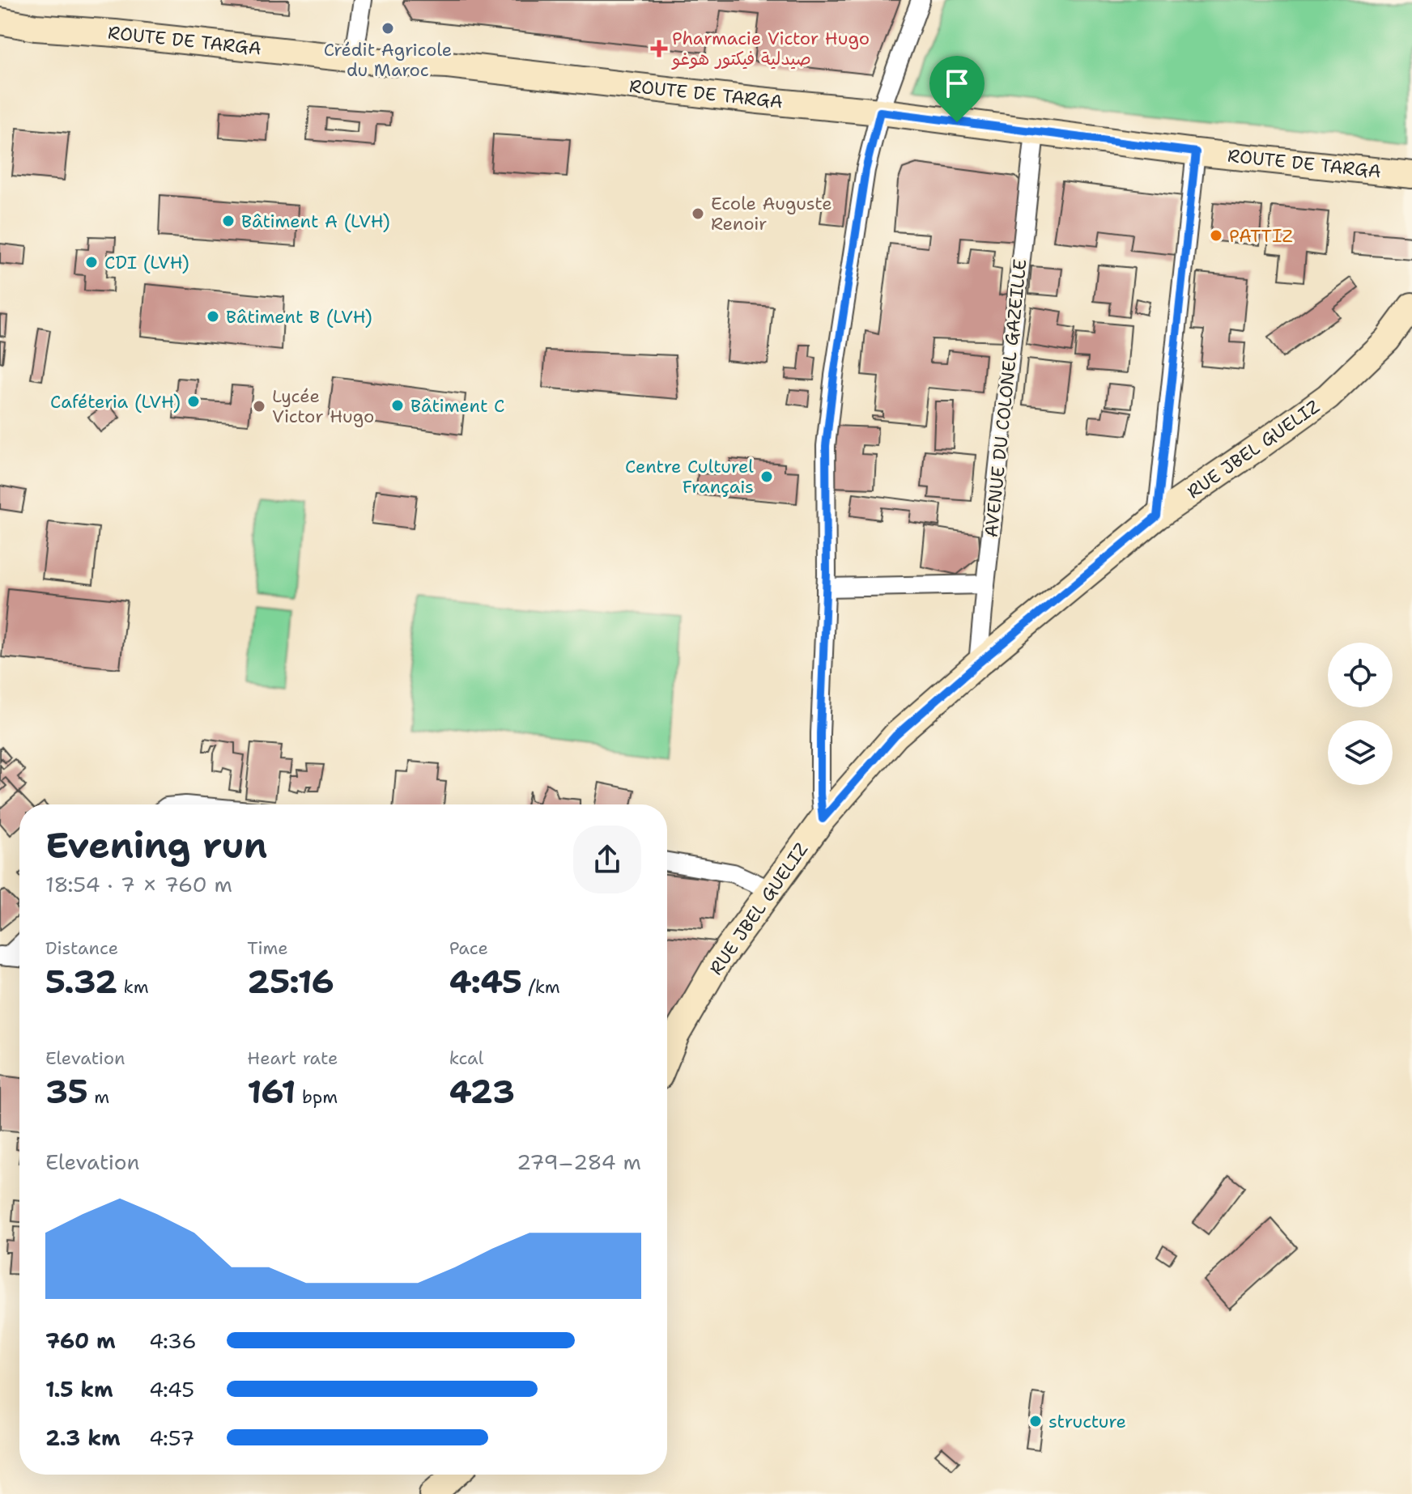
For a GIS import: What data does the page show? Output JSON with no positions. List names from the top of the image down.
{
  "streets": {
    "main road": ["ROUTE DE TARGA", "RUE JBEL GUELIZ"],
    "street": ["AVENUE DU COLONEL GAZEILLE"]
  },
  "crossings": [
    ["ROUTE DE TARGA", "AVENUE DU COLONEL GAZEILLE"],
    ["AVENUE DU COLONEL GAZEILLE", "RUE JBEL GUELIZ"]
  ],
  "places": {
    "other": [
      "Crédit Agricole du Maroc",
      "Ecole Auguste Renoir",
      "Bâtiment A (LVH)",
      "PATTIZ",
      "CDI (LVH)",
      "Bâtiment B (LVH)",
      "Caféteria (LVH)",
      "Bâtiment C",
      "Lycée Victor Hugo",
      "Centre Culturel Français",
      "structure"
    ],
    "health": ["Pharmacie Victor Hugo صيدلية فيكتور هوغو"]
  },
  "page": {
    "heading": ["Evening run", "18:54 · 7 × 760 m"],
    "stats": [
      ["Distance", "5.32 km"],
      ["Time", "25:16"],
      ["Pace", "4:45 /km"],
      ["Elevation", "35 m"],
      ["Heart rate", "161 bpm"],
      ["kcal", "423"]
    ],
    "chart": ["Elevation", "279–284 m"],
    "list": [
      {
        "name": "760 m",
        "note": "4:36"
      },
      {
        "name": "1.5 km",
        "note": "4:45"
      },
      {
        "name": "2.3 km",
        "note": "4:57"
      }
    ]
  }
}
